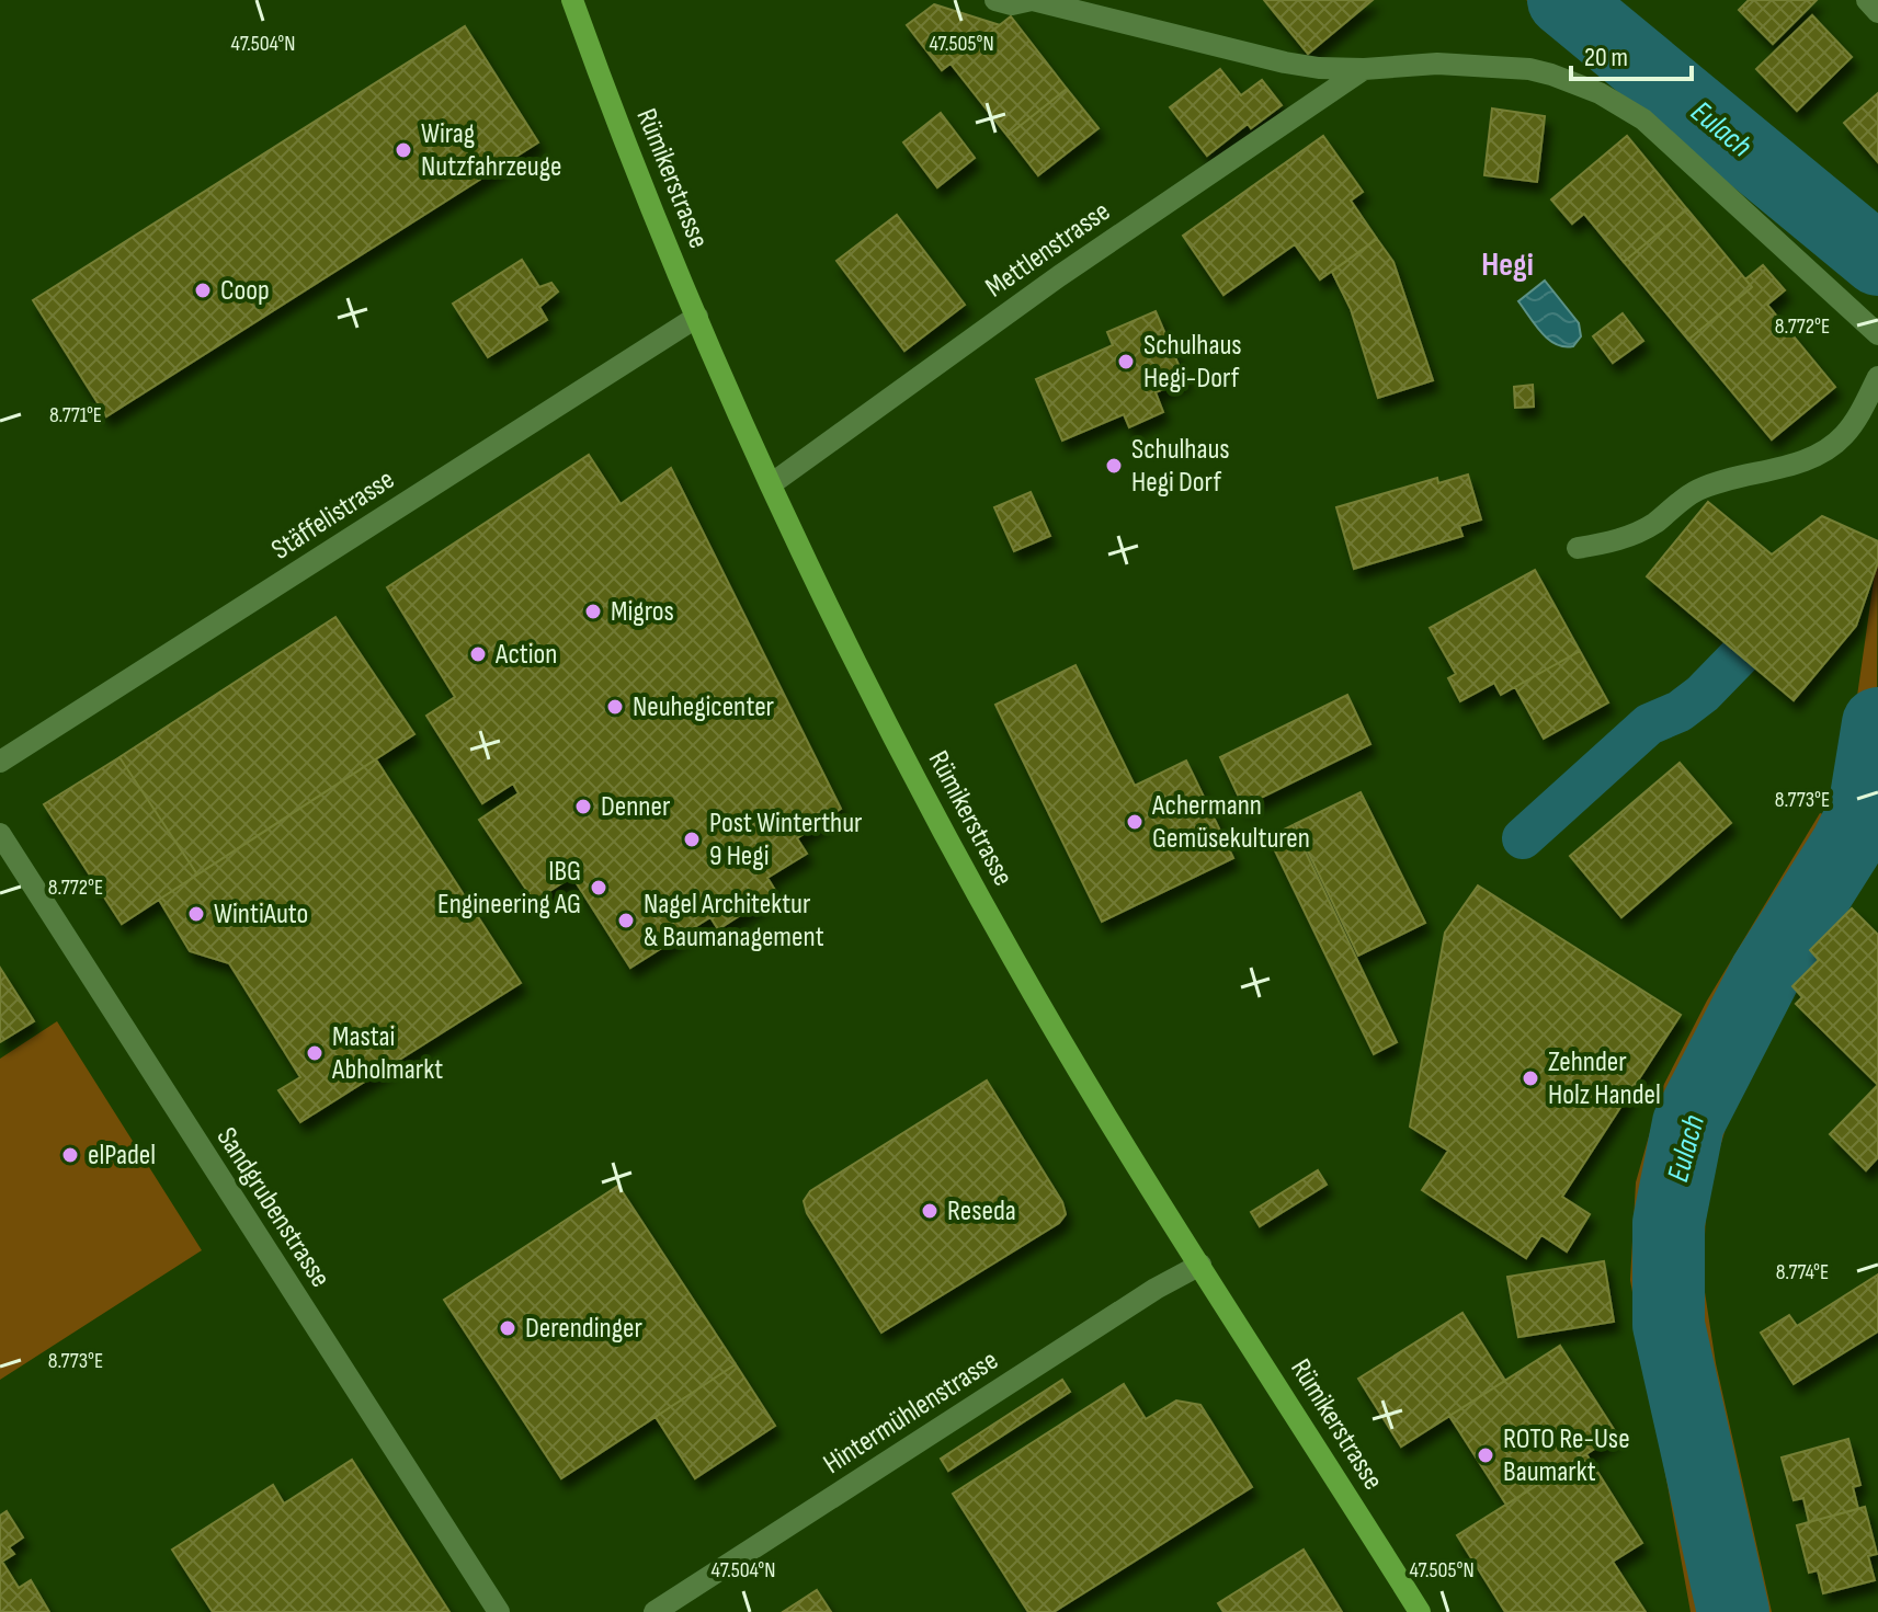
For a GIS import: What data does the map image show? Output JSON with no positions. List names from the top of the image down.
{
  "streets": {
    "main road": ["Rümikerstrasse"],
    "street": [
      "Mettlenstrasse",
      "Stäffelistrasse",
      "Sandgrubenstrasse",
      "Hintermühlenstrasse"
    ]
  },
  "crossings": [
    ["Rümikerstrasse", "Mettlenstrasse"],
    ["Rümikerstrasse", "Stäffelistrasse"],
    ["Rümikerstrasse", "Hintermühlenstrasse"]
  ],
  "districts": ["Hegi"],
  "water": ["Eulach"],
  "places": [
    "Wirag Nutzfahrzeuge",
    "Coop",
    "Schulhaus Hegi-Dorf",
    "Schulhaus Hegi Dorf",
    "Migros",
    "Action",
    "Neuhegicenter",
    "Denner",
    "Achermann Gemüsekulturen",
    "Post Winterthur 9 Hegi",
    "IBG Engineering AG",
    "WintiAuto",
    "Nagel Architektur & Baumanagement",
    "Mastai Abholmarkt",
    "Zehnder Holz Handel",
    "elPadel",
    "Reseda",
    "Derendinger",
    "ROTO Re-Use Baumarkt"
  ],
  "scale_bar": "20 m",
  "coordinates": [
    "47.504°N",
    "47.505°N",
    "8.772°E",
    "8.771°E",
    "8.773°E",
    "8.774°E"
  ]
}
